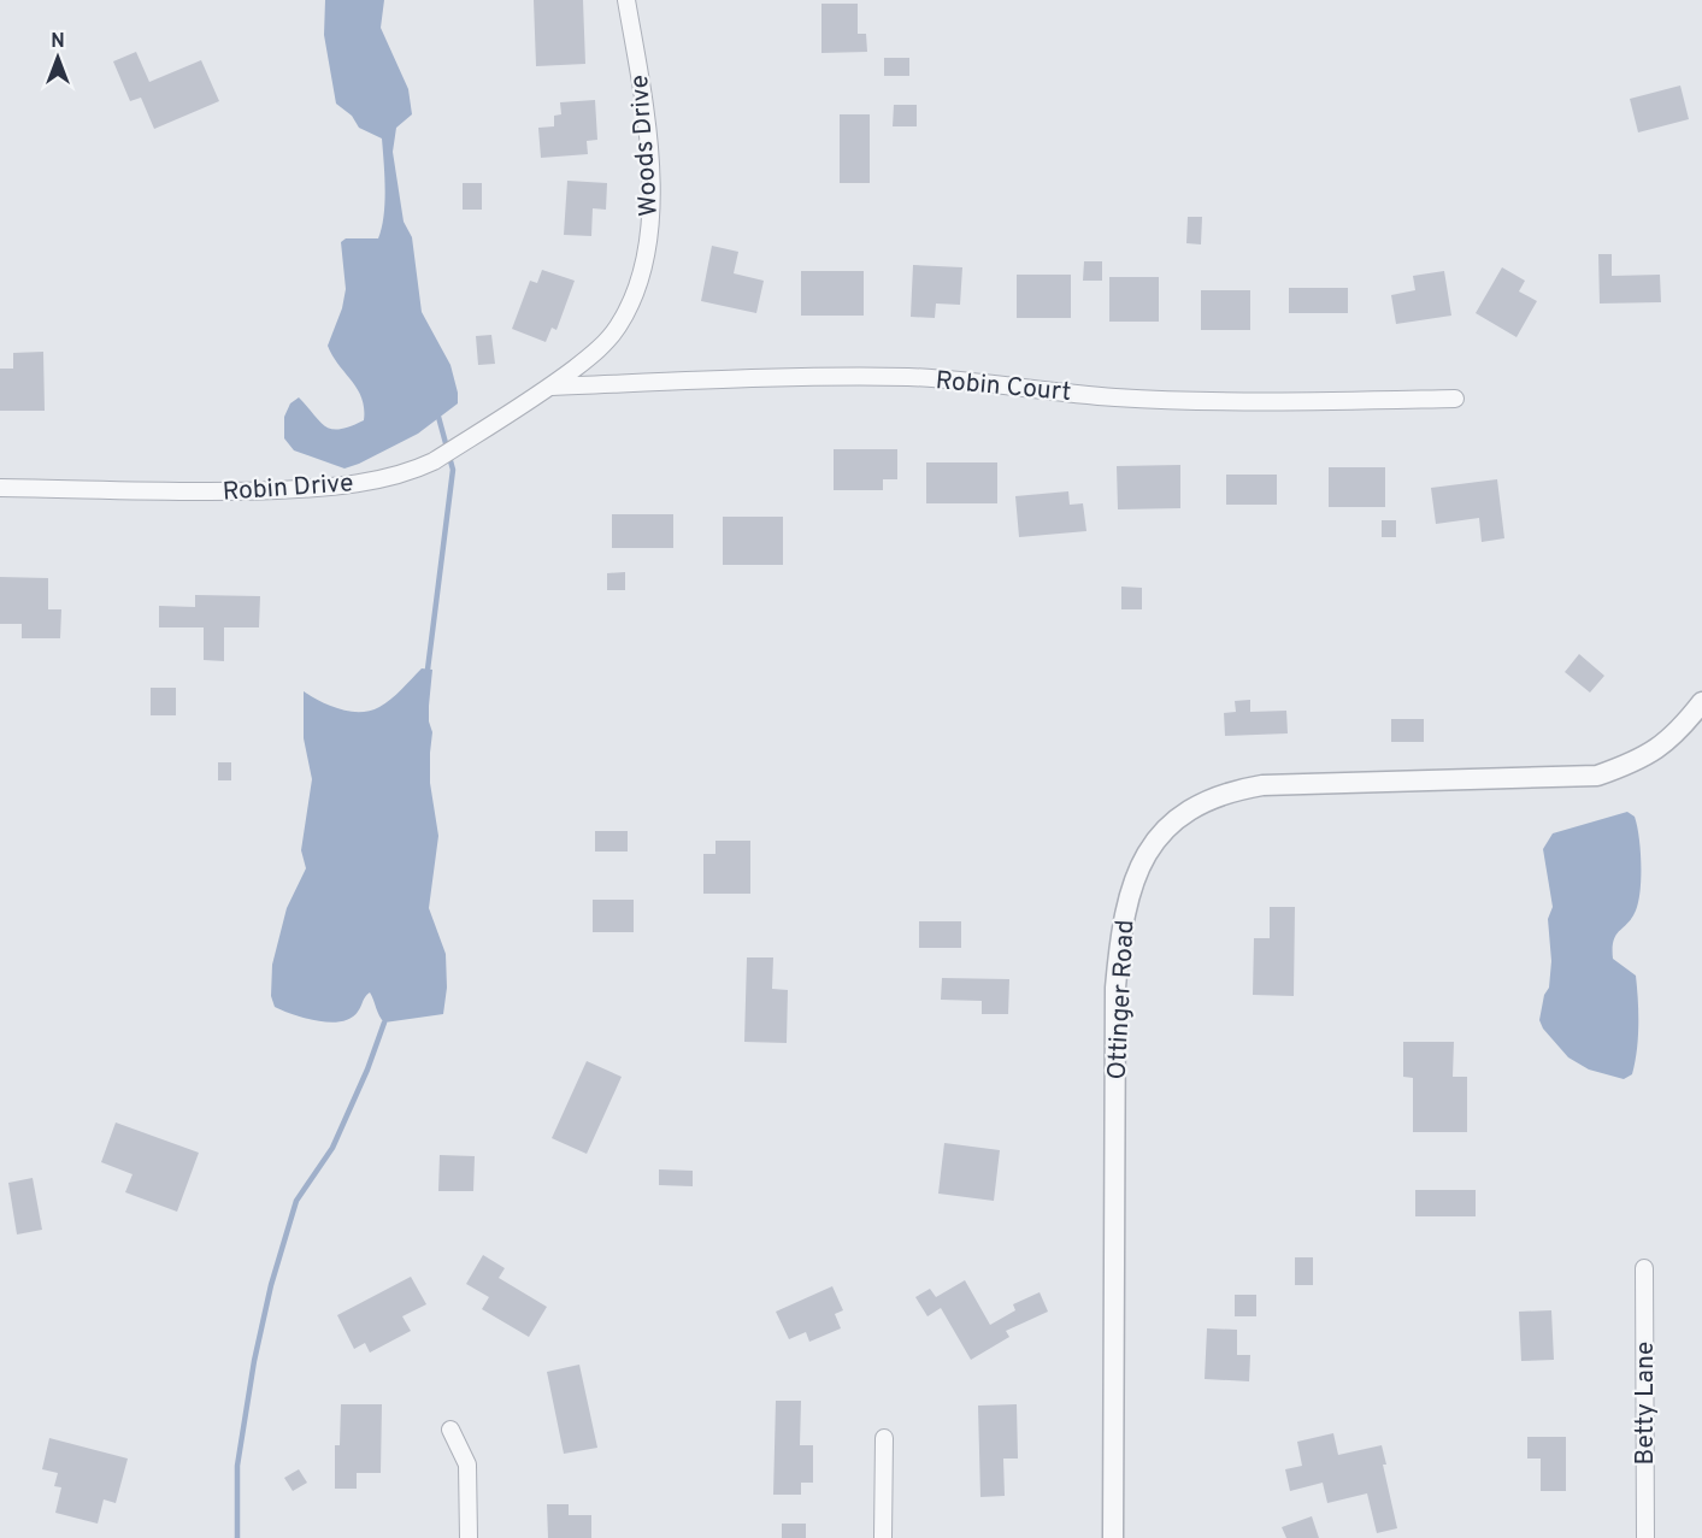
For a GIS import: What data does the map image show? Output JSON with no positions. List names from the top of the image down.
{
  "streets": {
    "street": [
      "Woods Drive",
      "Robin Court",
      "Robin Drive",
      "Ottinger Road",
      "Betty Lane"
    ]
  },
  "crossings": [
    ["Woods Drive", "Robin Court"],
    ["Woods Drive", "Robin Drive"],
    ["Robin Court", "Robin Drive"]
  ],
  "north": "top"
}
